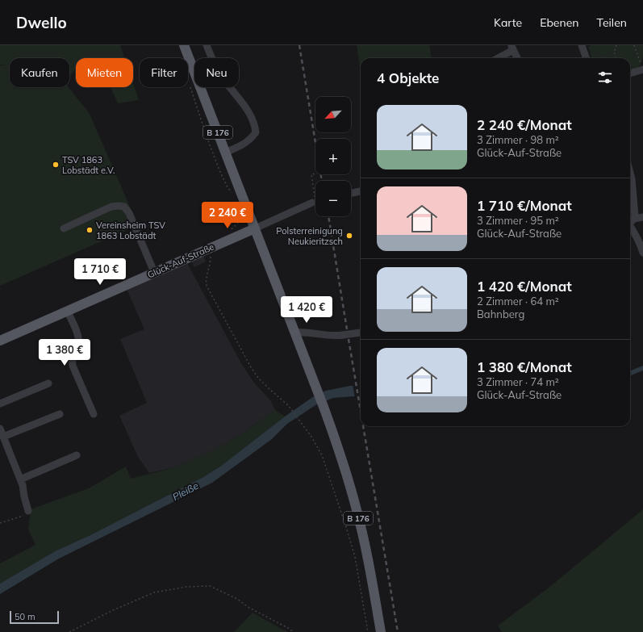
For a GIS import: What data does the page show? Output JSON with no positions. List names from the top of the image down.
{
  "streets": {
    "main road": ["B 176", "Glück-Auf-Straße"]
  },
  "crossings": [
    ["B 176", "Glück-Auf-Straße"]
  ],
  "water": ["Pleiße"],
  "places": ["TSV 1863 Lobstädt e.V.", "Vereinsheim TSV 1863 Lobstädt", "Polsterreinigung Neukieritzsch"],
  "scale_bar": "50 m",
  "north": "bottom left",
  "page": {
    "header": "Dwello",
    "nav": ["Karte", "Ebenen", "Teilen"],
    "chip": [
      "Kaufen",
      "Mieten",
      "Filter",
      "Neu"
    ],
    "heading": "4 Objekte",
    "map_buttons": ["+", "−"],
    "list": [
      {
        "name": "2 240 €/Monat",
        "note": "3 Zimmer · 98 m² · Glück-Auf-Straße"
      },
      {
        "name": "1 710 €/Monat",
        "note": "3 Zimmer · 95 m² · Glück-Auf-Straße"
      },
      {
        "name": "1 420 €/Monat",
        "note": "2 Zimmer · 64 m² · Bahnberg"
      },
      {
        "name": "1 380 €/Monat",
        "note": "3 Zimmer · 74 m² · Glück-Auf-Straße"
      }
    ],
    "price": [
      "2 240 €",
      "1 710 €",
      "1 420 €",
      "1 380 €"
    ],
    "scale": "50 m"
  }
}
